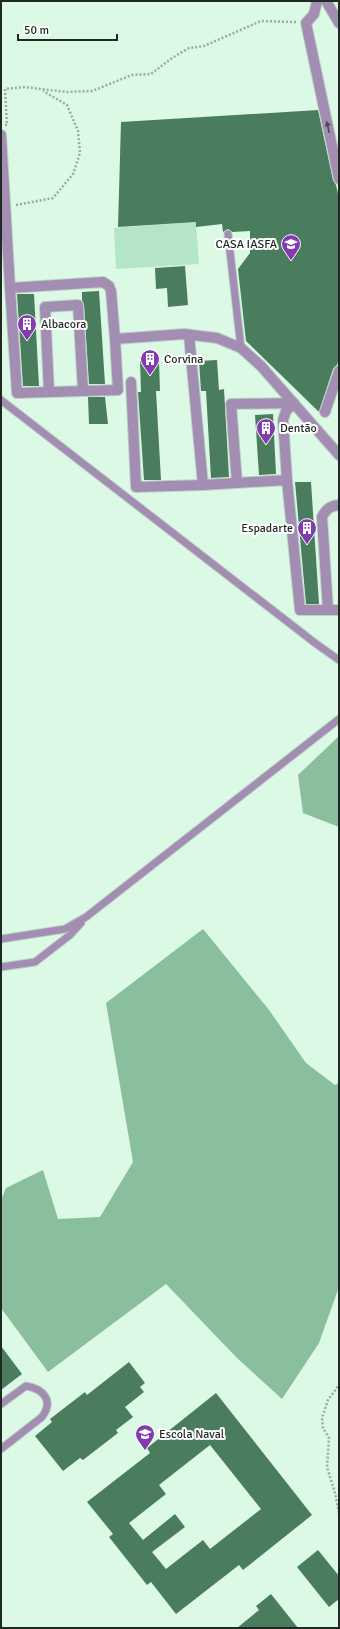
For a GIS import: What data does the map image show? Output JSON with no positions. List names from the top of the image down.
{
  "places": {
    "school or university": ["CASA IASFA", "Escola Naval"],
    "building": [
      "Albacora",
      "Corvina",
      "Dentão",
      "Espadarte"
    ]
  },
  "scale_bar": "50 m"
}
